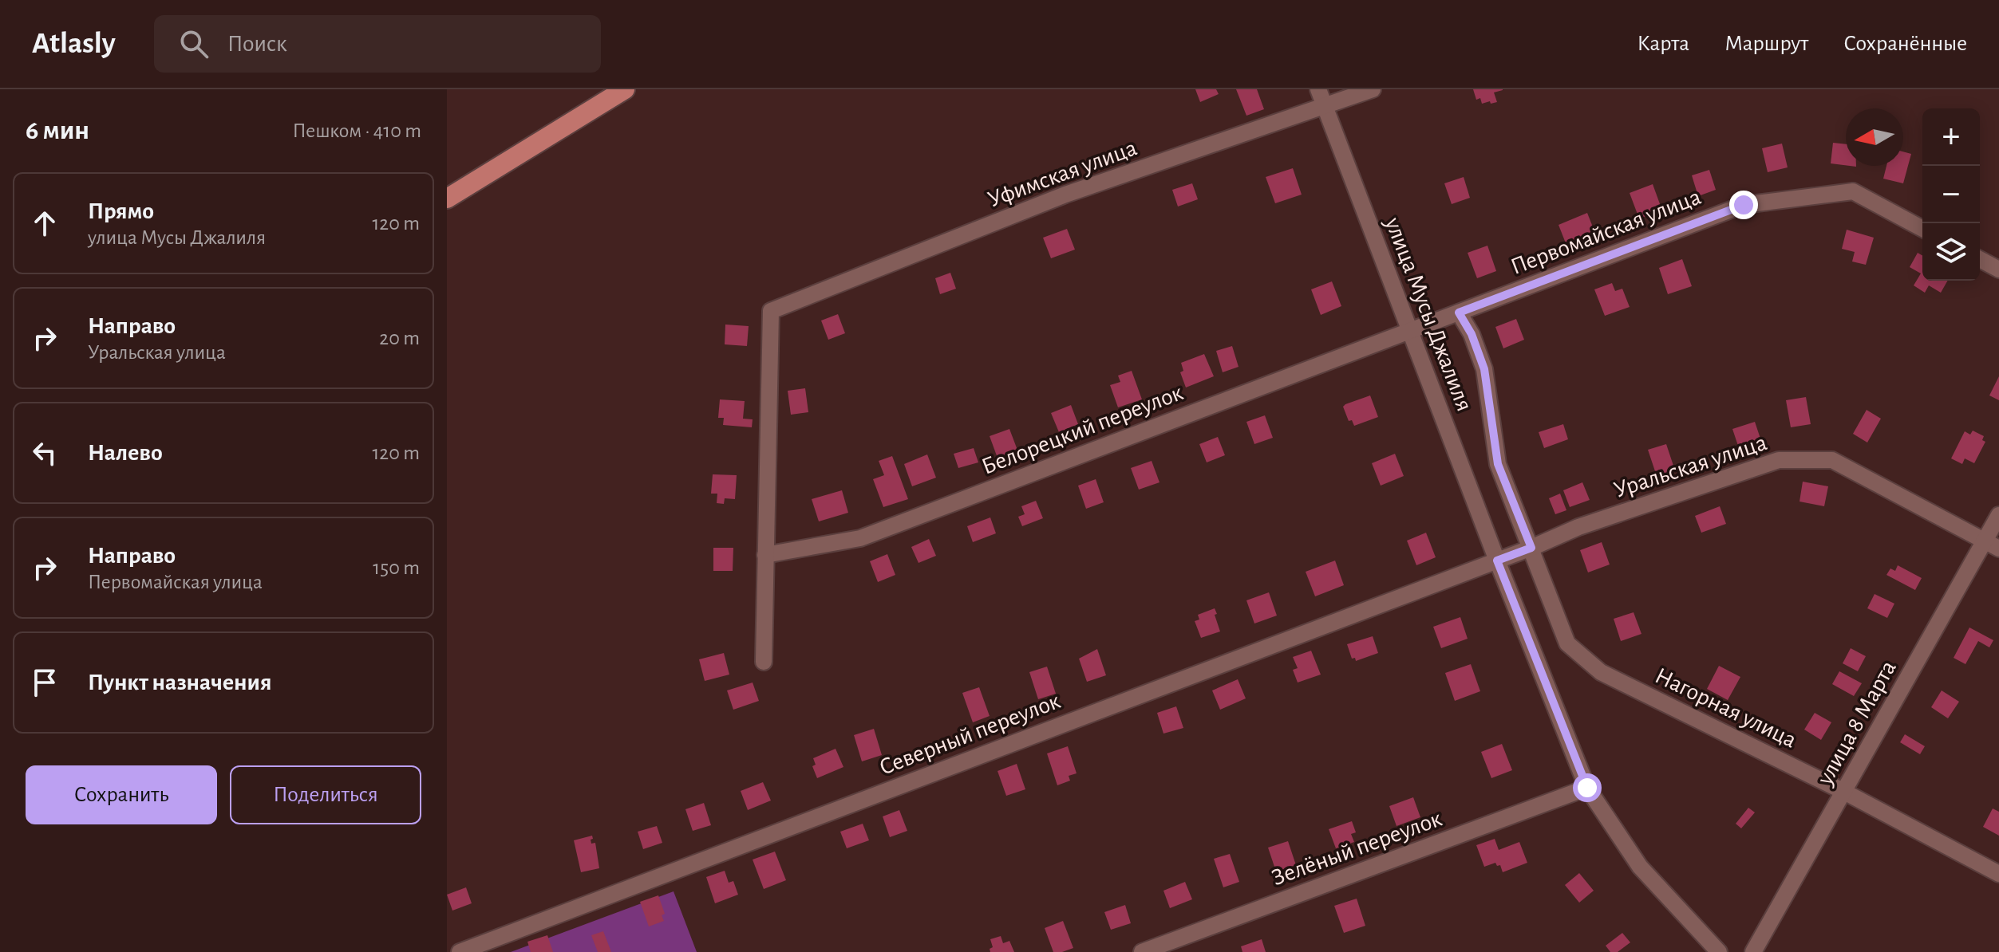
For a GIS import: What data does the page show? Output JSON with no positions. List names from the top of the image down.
{
  "streets": {
    "street": [
      "Уфимская улица",
      "Первомайская улица",
      "улица Мусы Джалиля",
      "Белорецкий переулок",
      "Уральская улица",
      "Нагорная улица",
      "улица 8 Марта",
      "Северный переулок",
      "Зелёный переулок"
    ]
  },
  "crossings": [
    ["Уфимская улица", "улица Мусы Джалиля"],
    ["Уфимская улица", "Белорецкий переулок"],
    ["Первомайская улица", "улица Мусы Джалиля"],
    ["Первомайская улица", "Белорецкий переулок"],
    ["Первомайская улица", "Нагорная улица"],
    ["улица Мусы Джалиля", "Белорецкий переулок"],
    ["улица Мусы Джалиля", "Уральская улица"],
    ["улица Мусы Джалиля", "Северный переулок"],
    ["улица Мусы Джалиля", "Зелёный переулок"],
    ["Уральская улица", "Нагорная улица"],
    ["Уральская улица", "улица 8 Марта"],
    ["Уральская улица", "Северный переулок"],
    ["Нагорная улица", "улица 8 Марта"]
  ],
  "north": "left",
  "page": {
    "header": "Atlasly",
    "search": "Поиск",
    "nav": ["Карта", "Маршрут", "Сохранённые"],
    "heading": ["6 мин", "Пешком · 410 m"],
    "map_buttons": ["+", "−"],
    "list": [
      ["Прямо", "улица Мусы Джалиля", "120 m"],
      ["Направо", "Уральская улица", "20 m"],
      ["Налево", "120 m"],
      ["Направо", "Первомайская улица", "150 m"],
      "Пункт назначения"
    ],
    "buttons": ["Сохранить", "Поделиться"]
  }
}
